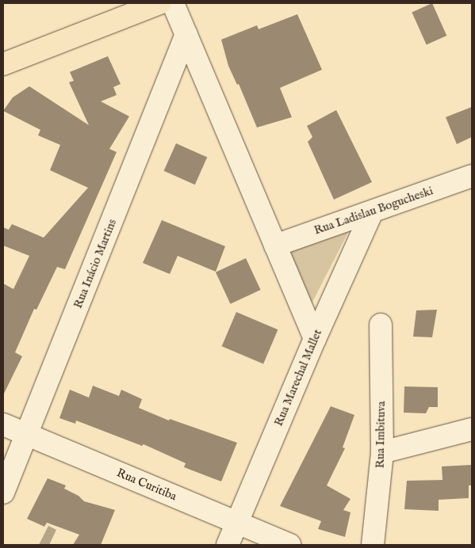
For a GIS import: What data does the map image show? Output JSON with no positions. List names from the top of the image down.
{
  "streets": {
    "street": [
      "Rua Ladislau Bogucheski",
      "Rua Inácio Martins",
      "Rua Marechal Mallet",
      "Rua Imbituva",
      "Rua Curitiba"
    ]
  },
  "crossings": [
    ["Rua Ladislau Bogucheski", "Rua Marechal Mallet"],
    ["Rua Inácio Martins", "Rua Curitiba"],
    ["Rua Marechal Mallet", "Rua Curitiba"]
  ]
}
